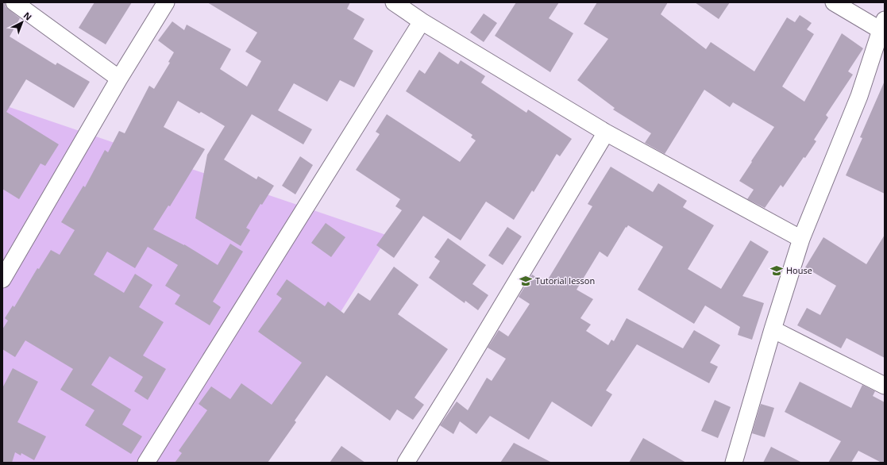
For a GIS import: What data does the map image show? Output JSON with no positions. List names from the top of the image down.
{
  "places": {
    "school or university": ["House", "Tutorial lesson"]
  },
  "north": "top right"
}
